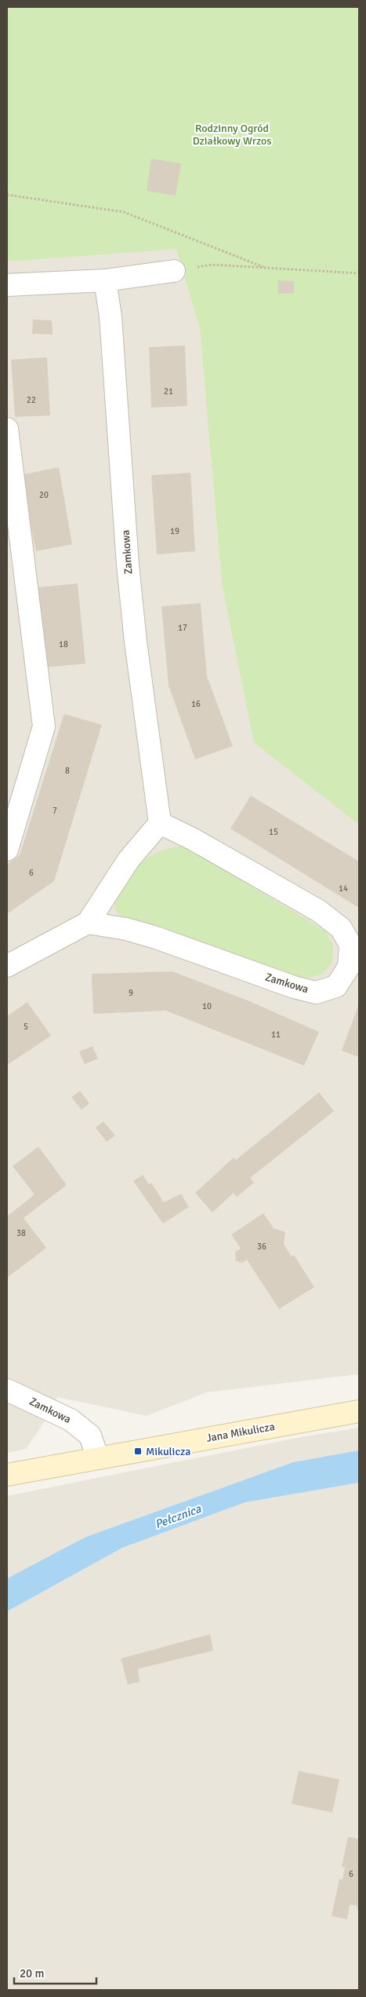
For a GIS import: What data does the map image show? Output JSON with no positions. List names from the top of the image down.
{
  "streets": {
    "street": ["Zamkowa", "Jana Mikulicza"]
  },
  "crossings": [
    ["Zamkowa", "Jana Mikulicza"]
  ],
  "water": ["Pełcznica"],
  "parks": ["Rodzinny Ogród Działkowy Wrzos"],
  "places": {
    "transit": ["Mikulicza"]
  },
  "house_numbers": [
    "21",
    "22",
    "20",
    "19",
    "17",
    "18",
    "16",
    "8",
    "7",
    "15",
    "6",
    "14",
    "9",
    "10",
    "5",
    "11",
    "38",
    "36",
    "6"
  ],
  "scale_bar": "20 m"
}
